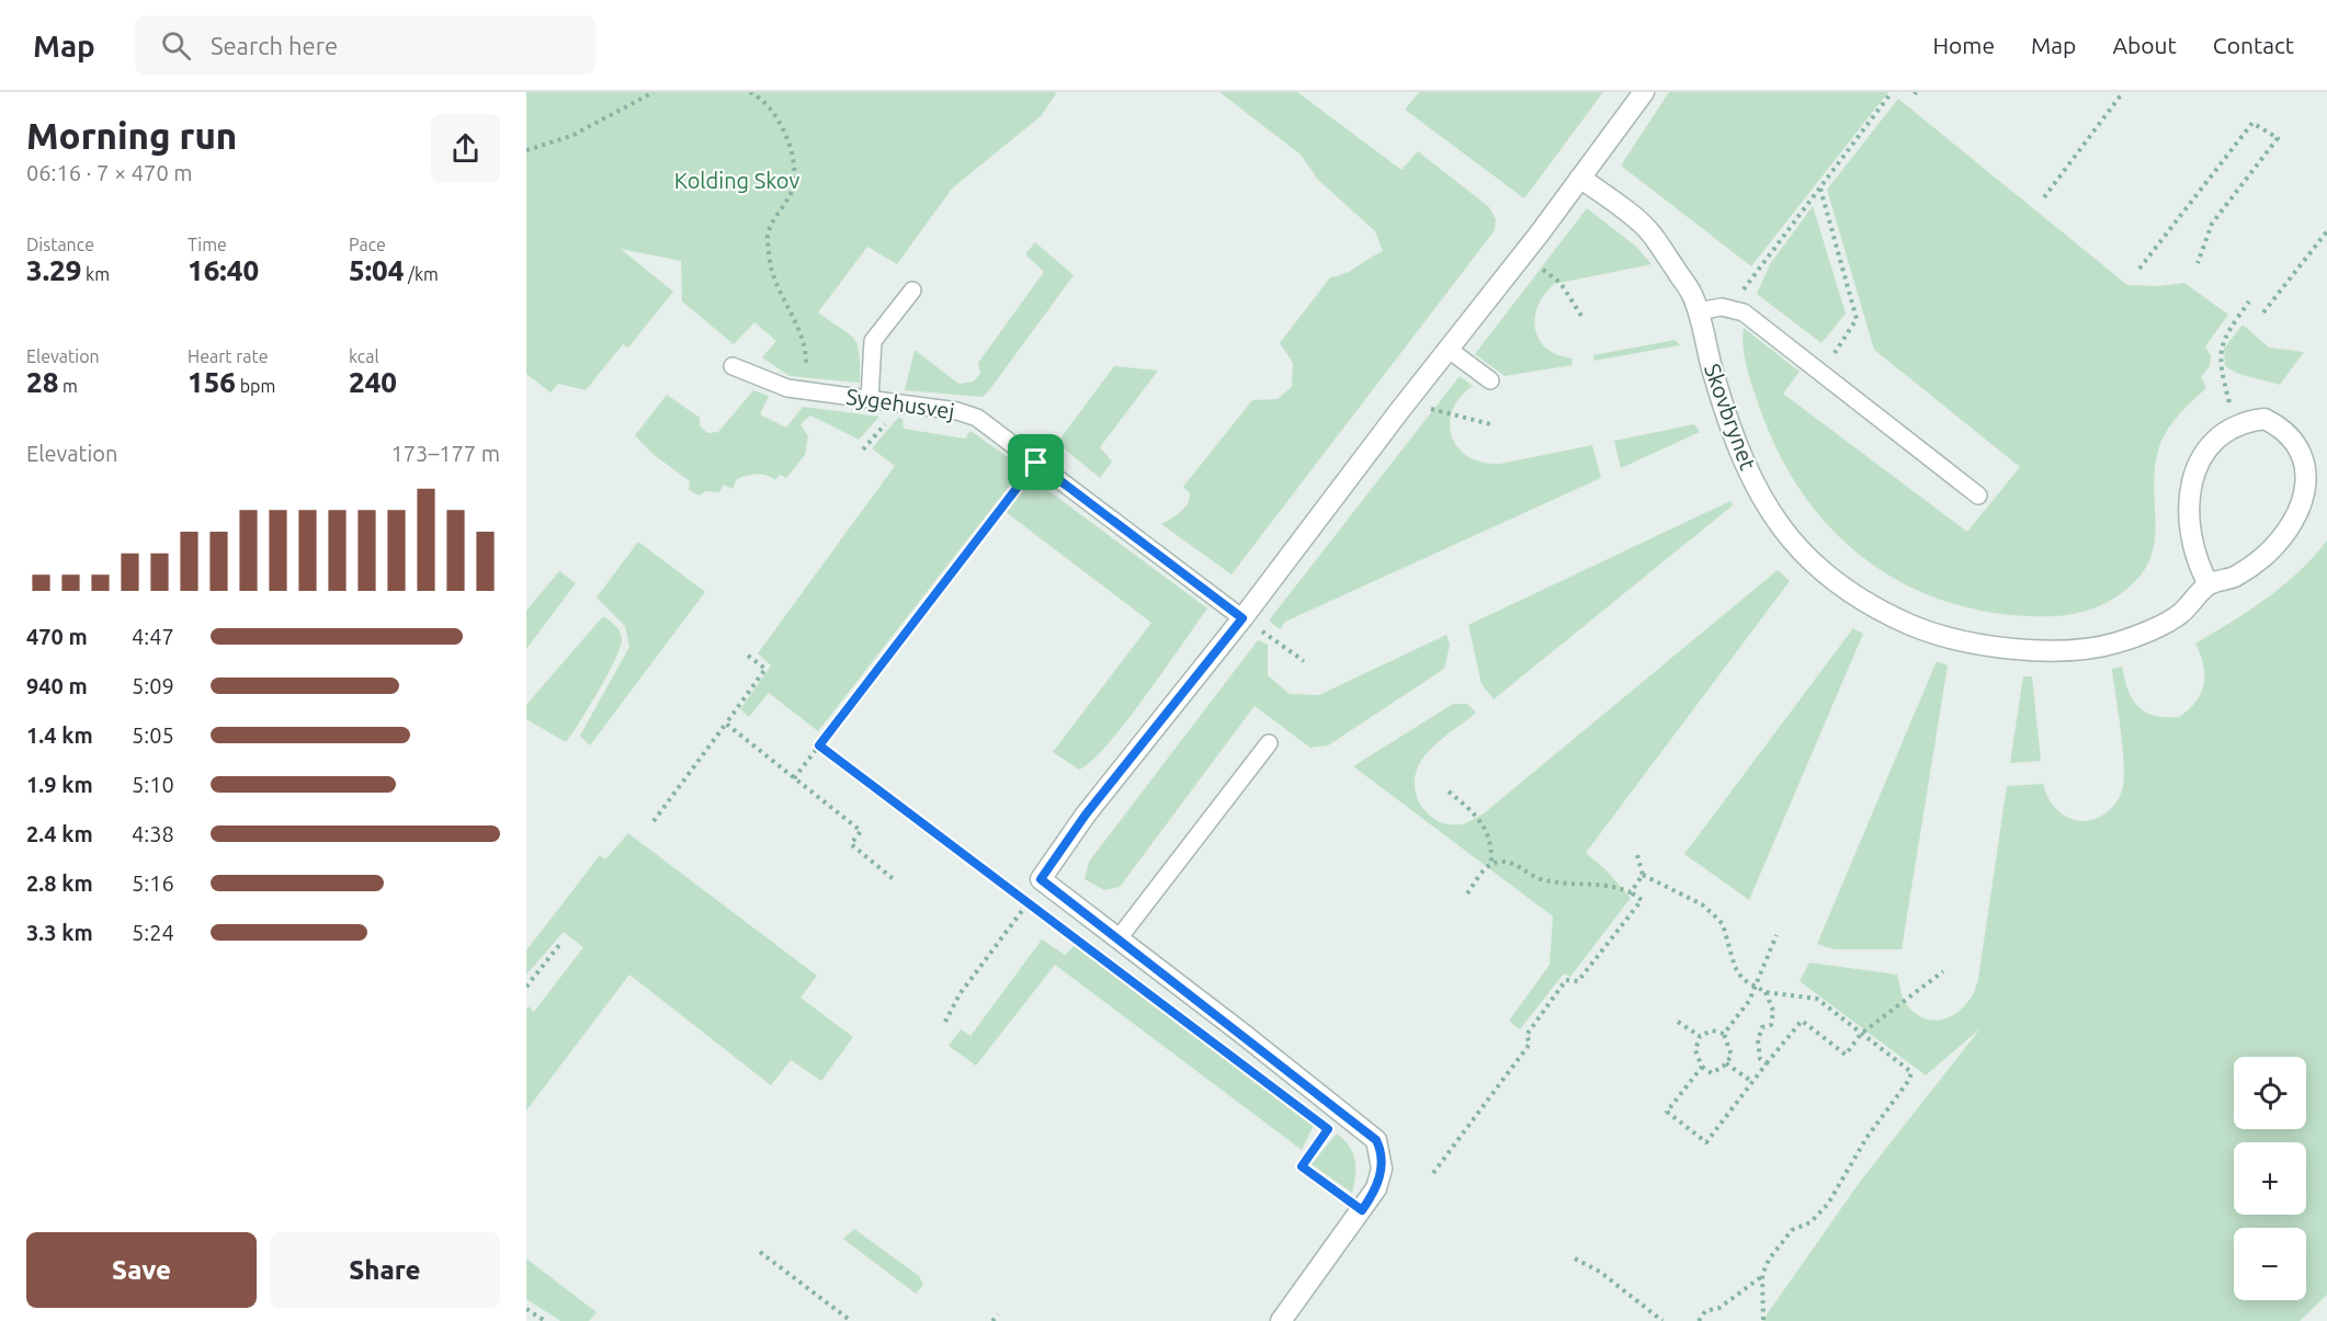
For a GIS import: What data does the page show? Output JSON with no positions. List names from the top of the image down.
{
  "streets": {
    "street": ["Skovbrynet"],
    "lane": ["Sygehusvej"]
  },
  "parks": ["Kolding Skov"],
  "page": {
    "header": "Map",
    "search": "Search here",
    "nav": [
      "Home",
      "Map",
      "About",
      "Contact"
    ],
    "heading": ["Morning run", "06:16 · 7 × 470 m"],
    "stats": [
      ["Distance", "3.29 km"],
      ["Time", "16:40"],
      ["Pace", "5:04 /km"],
      ["Elevation", "28 m"],
      ["Heart rate", "156 bpm"],
      ["kcal", "240"]
    ],
    "chart": ["Elevation", "173–177 m"],
    "list": [
      {
        "name": "470 m",
        "note": "4:47"
      },
      {
        "name": "940 m",
        "note": "5:09"
      },
      {
        "name": "1.4 km",
        "note": "5:05"
      },
      {
        "name": "1.9 km",
        "note": "5:10"
      },
      {
        "name": "2.4 km",
        "note": "4:38"
      },
      {
        "name": "2.8 km",
        "note": "5:16"
      },
      {
        "name": "3.3 km",
        "note": "5:24"
      }
    ],
    "map_buttons": ["+", "−"],
    "buttons": ["Save", "Share"]
  }
}
